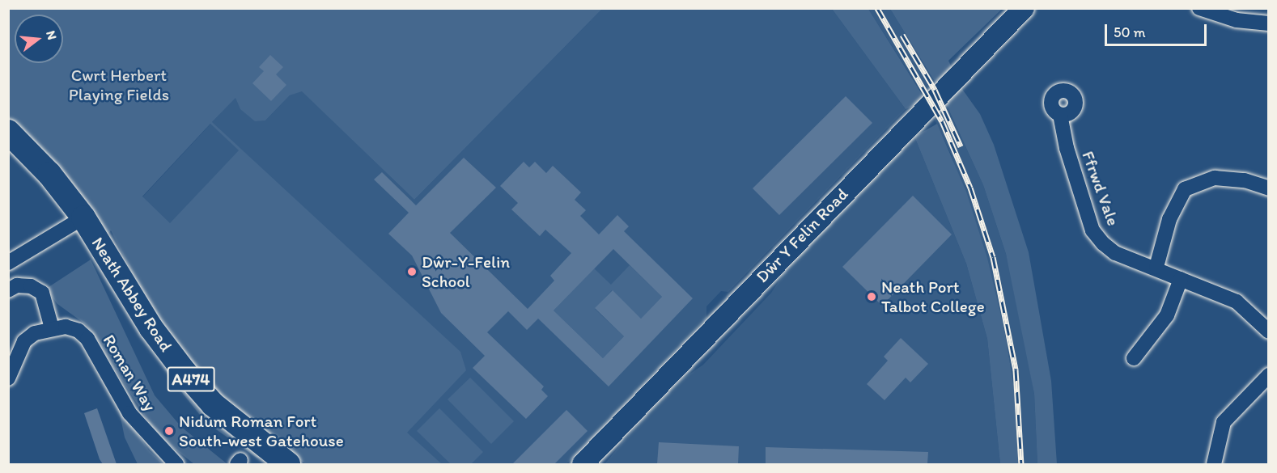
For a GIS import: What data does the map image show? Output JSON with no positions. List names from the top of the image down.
{
  "streets": {
    "main road": ["Neath Abbey Road", "A474"],
    "street": ["Ffrwd Vale", "Dŵr Y Felin Road", "Roman Way"]
  },
  "parks": ["Cwrt Herbert Playing Fields"],
  "places": ["Dŵr-Y-Felin School", "Neath Port Talbot College", "Nidum Roman Fort South-west Gatehouse"],
  "scale_bar": "50 m",
  "north": "right"
}
